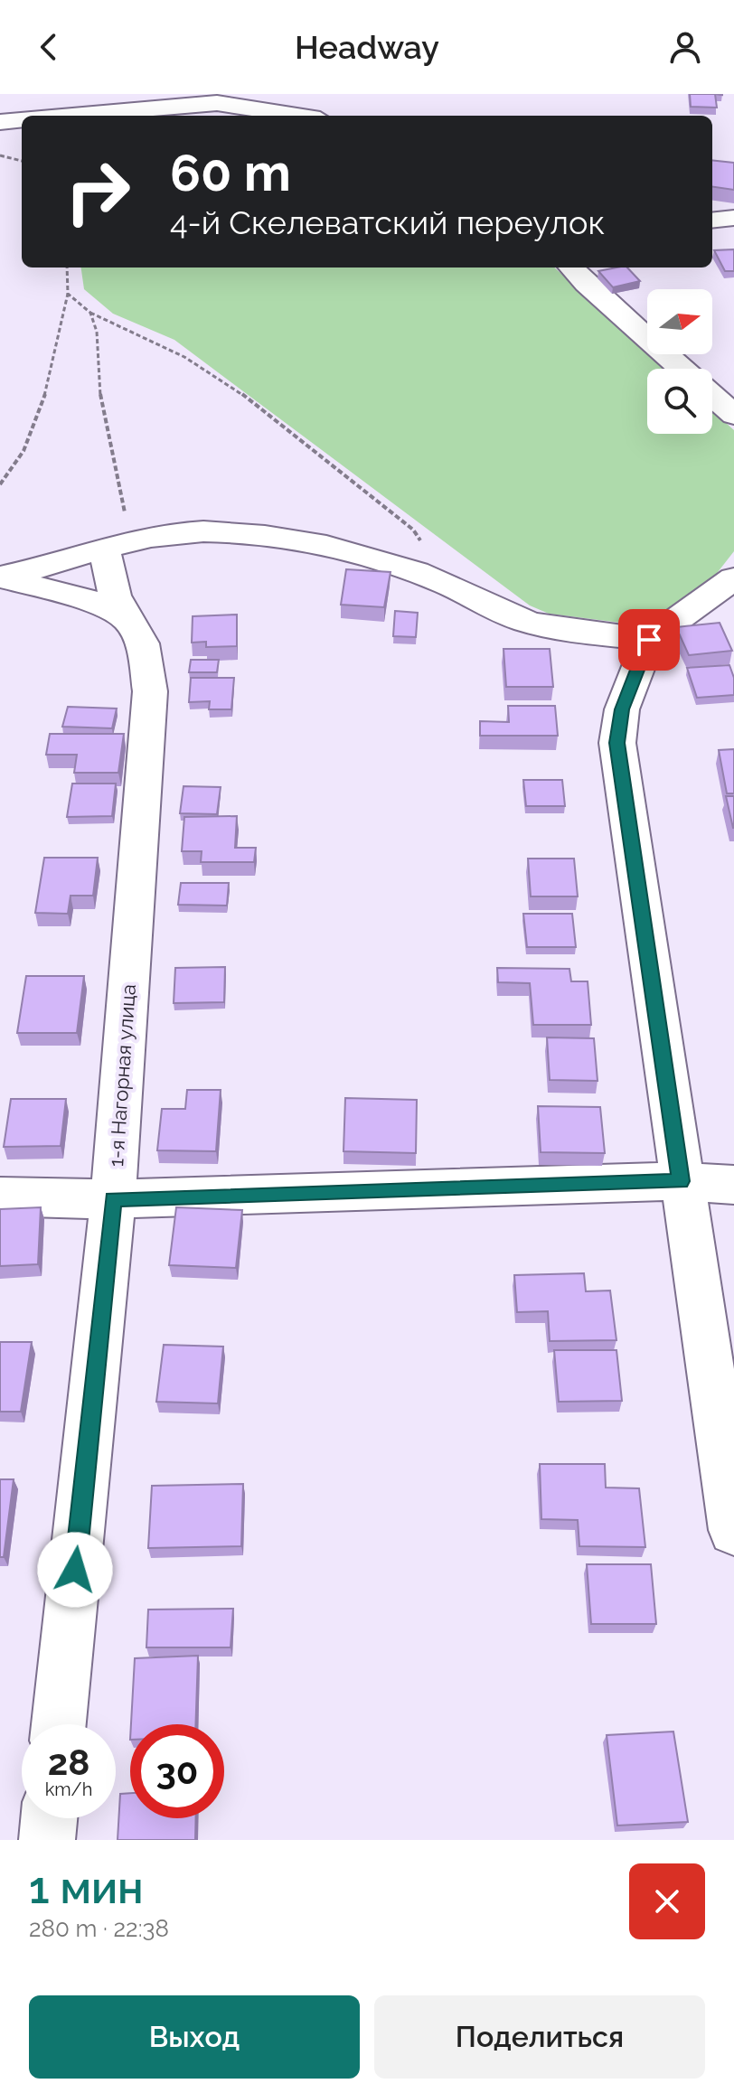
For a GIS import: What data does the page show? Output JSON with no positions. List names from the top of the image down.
{
  "streets": {
    "street": ["1-я Нагорная улица"]
  },
  "north": "right",
  "page": {
    "header": "Headway",
    "turn": ["60 m", "4-й Скелеватский переулок"],
    "speed": "28 km/h",
    "limit": "30",
    "heading": ["1 мин", "280 m · 22:38"],
    "buttons": ["Выход", "Поделиться"]
  }
}
